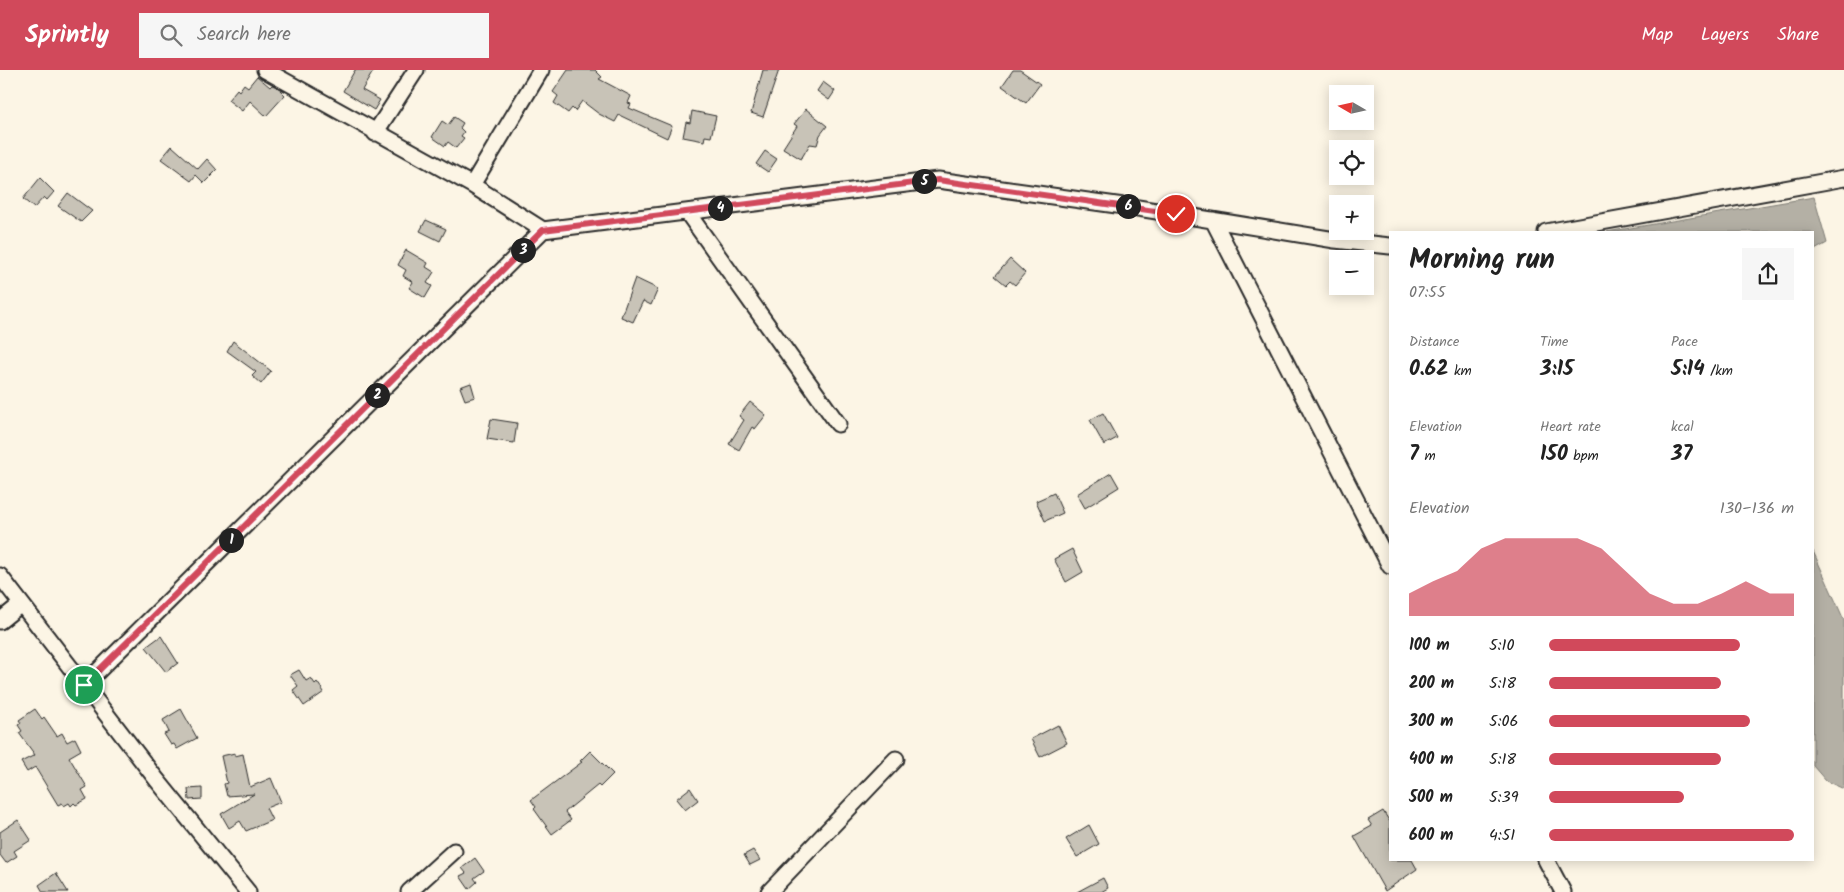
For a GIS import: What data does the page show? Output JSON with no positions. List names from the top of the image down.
{
  "north": "left",
  "page": {
    "header": "Sprintly",
    "search": "Search here",
    "nav": ["Map", "Layers", "Share"],
    "map_buttons": ["+", "−"],
    "pins": [
      "5",
      "6",
      "4",
      "3",
      "2",
      "1"
    ],
    "heading": ["Morning run", "07:55"],
    "stats": [
      ["Distance", "0.62 km"],
      ["Time", "3:15"],
      ["Pace", "5:14 /km"],
      ["Elevation", "7 m"],
      ["Heart rate", "150 bpm"],
      ["kcal", "37"]
    ],
    "chart": ["Elevation", "130–136 m"],
    "list": [
      {
        "name": "100 m",
        "note": "5:10"
      },
      {
        "name": "200 m",
        "note": "5:18"
      },
      {
        "name": "300 m",
        "note": "5:06"
      },
      {
        "name": "400 m",
        "note": "5:18"
      },
      {
        "name": "500 m",
        "note": "5:39"
      },
      {
        "name": "600 m",
        "note": "4:51"
      }
    ]
  }
}
